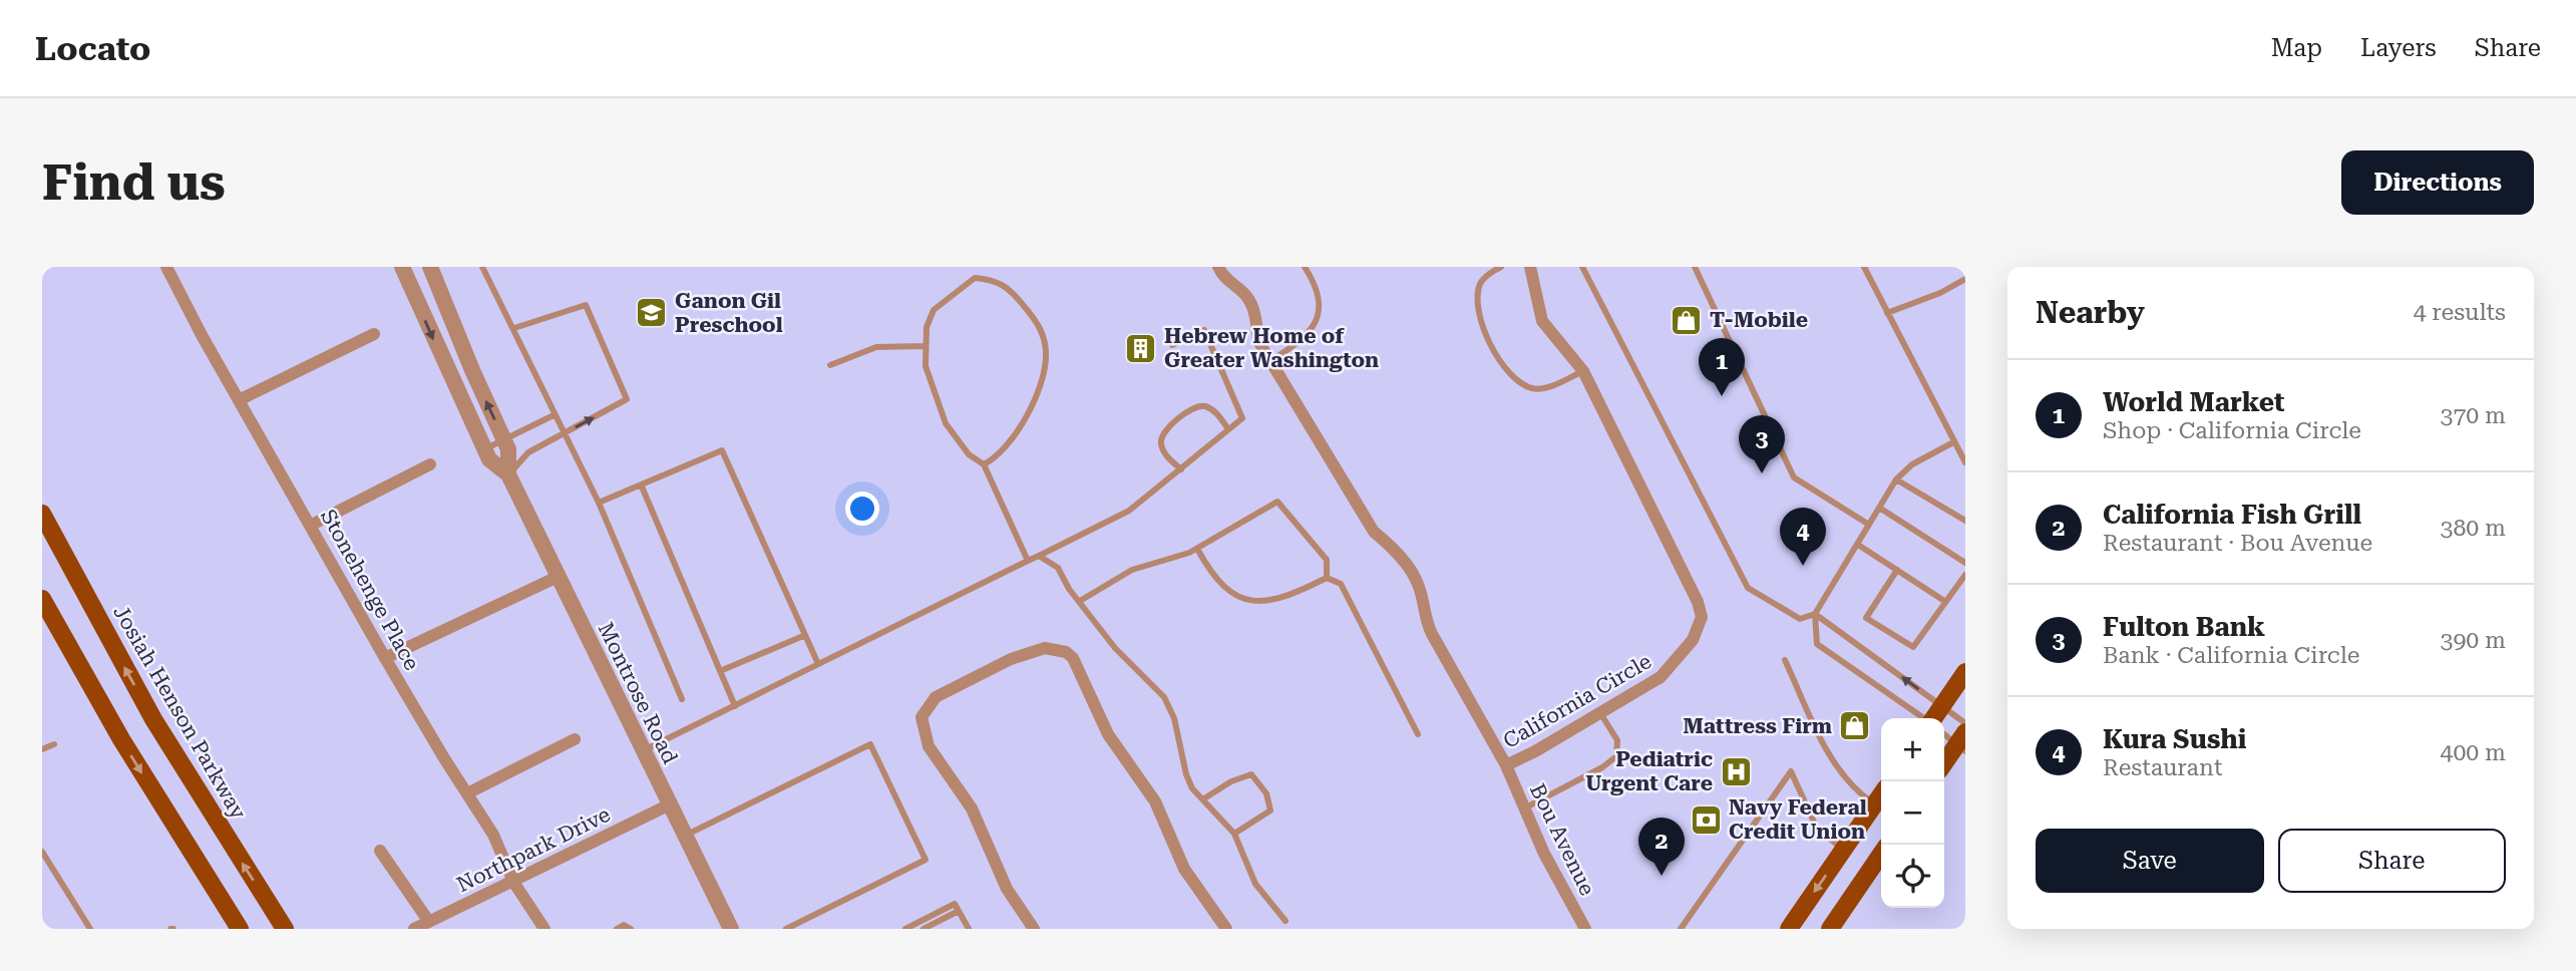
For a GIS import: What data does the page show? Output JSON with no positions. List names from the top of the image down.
{
  "streets": {
    "main road": ["Josiah Henson Parkway"],
    "street": [
      "Stonehenge Place",
      "Montrose Road",
      "California Circle",
      "Bou Avenue",
      "Northpark Drive"
    ]
  },
  "crossings": [
    ["Stonehenge Place", "Northpark Drive"],
    ["Montrose Road", "Northpark Drive"],
    ["California Circle", "Bou Avenue"]
  ],
  "places": {
    "school or university": ["Ganon Gil Preschool"],
    "shop": ["T-Mobile", "Mattress Firm"],
    "building": ["Hebrew Home of Greater Washington"],
    "hospital": ["Pediatric Urgent Care"],
    "bank": ["Navy Federal Credit Union"]
  },
  "page": {
    "header": "Locato",
    "nav": ["Map", "Layers", "Share"],
    "buttons": [
      "Directions",
      ["Save", "Share"]
    ],
    "title": "Find us",
    "heading": ["Nearby", "4 results"],
    "pins": [
      "1",
      "3",
      "4",
      "2"
    ],
    "list": [
      {
        "mark": "1",
        "name": "World Market",
        "note": "Shop · California Circle",
        "value": "370 m"
      },
      {
        "mark": "2",
        "name": "California Fish Grill",
        "note": "Restaurant · Bou Avenue",
        "value": "380 m"
      },
      {
        "mark": "3",
        "name": "Fulton Bank",
        "note": "Bank · California Circle",
        "value": "390 m"
      },
      {
        "mark": "4",
        "name": "Kura Sushi",
        "note": "Restaurant",
        "value": "400 m"
      }
    ],
    "map_buttons": ["+", "−"]
  }
}
